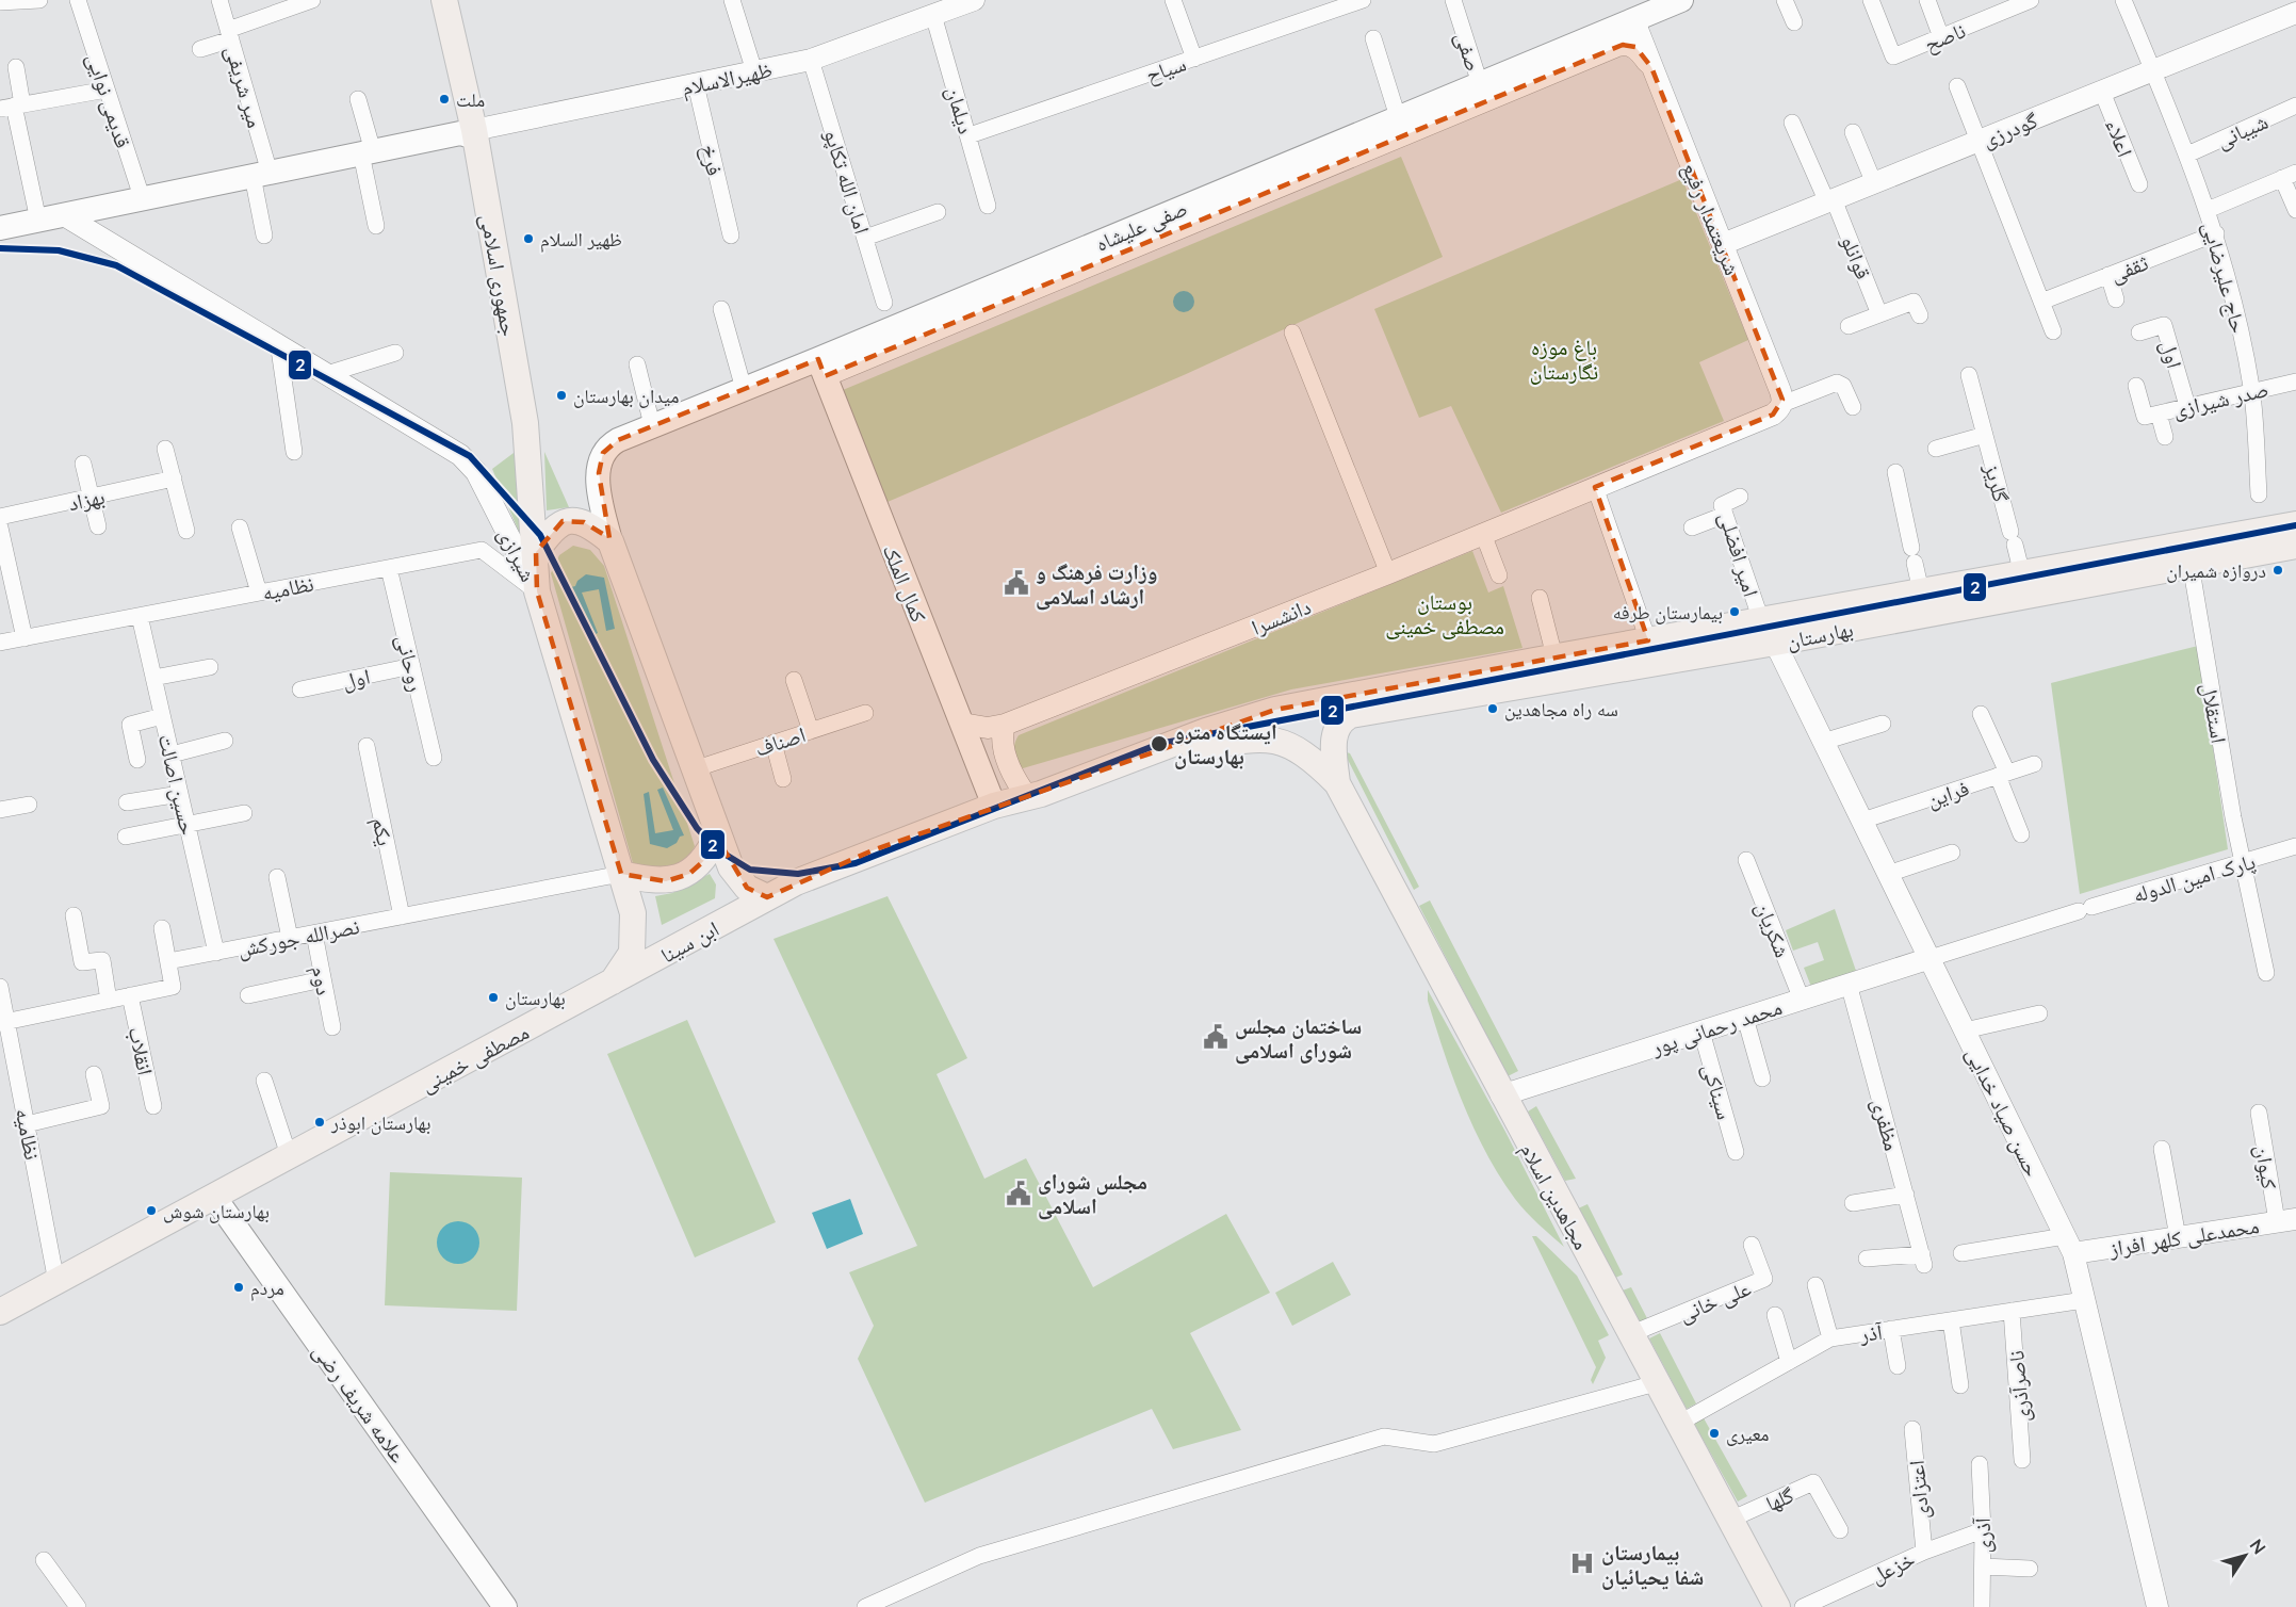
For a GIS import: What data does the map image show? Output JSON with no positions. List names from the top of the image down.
{
  "streets": {
    "main road": [
      "صفی علیشاه",
      "جمهوری اسلامی",
      "کمال الملک",
      "بهارستان",
      "ابن سینا",
      "مصطفی خمینی",
      "مجاهدین اسلام",
      "علامه شریف رضی"
    ],
    "street": [
      "ناصح",
      "صفی",
      "سیاح",
      "ظهیرالاسلام",
      "میر شریفی",
      "قدیمی نوایی",
      "دیلمان",
      "گودرزی",
      "شیبانی",
      "اعلاء",
      "فرخ",
      "امان الله تکاپو",
      "شریعتمدار رفیع",
      "قوانلو",
      "ثقفی",
      "حاج علیرضایی",
      "اول",
      "صدر شیرازی",
      "گلریز",
      "بهزاد",
      "شیرازی",
      "امیر افضلی",
      "نظامیه",
      "دانشسرا",
      "روحانی",
      "استقلال",
      "اصناف",
      "حسین اصالت",
      "فراین",
      "یکم",
      "پارک امین الدوله",
      "شکریان",
      "نصرالله جورکش",
      "دوم",
      "محمد رحمانی پور",
      "انقلاب",
      "سیناکی",
      "حسن صیاد خدایی",
      "مظفری",
      "کیوان",
      "محمدعلی کلهر افراز",
      "علی خانی",
      "آذر",
      "ناصرآذری",
      "اعتزادی",
      "گلها",
      "آذری",
      "خزعل"
    ]
  },
  "crossings": [
    ["صفی", "صفی علیشاه"],
    ["سیاح", "دیلمان"],
    ["ظهیرالاسلام", "دیلمان"],
    ["ظهیرالاسلام", "فرخ"],
    ["ظهیرالاسلام", "امان الله تکاپو"],
    ["ظهیرالاسلام", "جمهوری اسلامی"],
    ["گودرزی", "اعلاء"],
    ["گودرزی", "شریعتمدار رفیع"],
    ["گودرزی", "قوانلو"],
    ["گودرزی", "حاج علیرضایی"],
    ["شیبانی", "حاج علیرضایی"],
    ["شریعتمدار رفیع", "صفی علیشاه"],
    ["شریعتمدار رفیع", "دانشسرا"],
    ["صفی علیشاه", "کمال الملک"],
    ["ثقفی", "حاج علیرضایی"],
    ["حاج علیرضایی", "صدر شیرازی"],
    ["اول", "صدر شیرازی"],
    ["اول", "روحانی"],
    ["گلریز", "بهارستان"],
    ["شیرازی", "نظامیه"],
    ["امیر افضلی", "بهارستان"],
    ["کمال الملک", "دانشسرا"],
    ["کمال الملک", "بهارستان"],
    ["نظامیه", "روحانی"],
    ["نظامیه", "حسین اصالت"],
    ["نظامیه", "مصطفی خمینی"],
    ["بهارستان", "استقلال"],
    ["بهارستان", "ابن سینا"],
    ["بهارستان", "حسن صیاد خدایی"],
    ["بهارستان", "مجاهدین اسلام"],
    ["استقلال", "پارک امین الدوله"],
    ["حسین اصالت", "نصرالله جورکش"],
    ["فراین", "حسن صیاد خدایی"],
    ["یکم", "نصرالله جورکش"],
    ["پارک امین الدوله", "محمد رحمانی پور"],
    ["پارک امین الدوله", "حسن صیاد خدایی"],
    ["شکریان", "محمد رحمانی پور"],
    ["نصرالله جورکش", "دوم"],
    ["ابن سینا", "مصطفی خمینی"],
    ["محمد رحمانی پور", "سیناکی"],
    ["محمد رحمانی پور", "حسن صیاد خدایی"],
    ["محمد رحمانی پور", "مظفری"],
    ["محمد رحمانی پور", "مجاهدین اسلام"],
    ["مصطفی خمینی", "علامه شریف رضی"],
    ["حسن صیاد خدایی", "محمدعلی کلهر افراز"],
    ["حسن صیاد خدایی", "آذر"],
    ["کیوان", "محمدعلی کلهر افراز"],
    ["مجاهدین اسلام", "علی خانی"],
    ["مجاهدین اسلام", "آذر"],
    ["مجاهدین اسلام", "گلها"],
    ["آذر", "ناصرآذری"],
    ["اعتزادی", "خزعل"],
    ["آذری", "خزعل"]
  ],
  "parks": ["باغ موزه نگارستان", "بوستان مصطفی خمینی"],
  "places": {
    "other": [
      "ملت",
      "ظهیر السلام",
      "میدان بهارستان",
      "دروازه شمیران",
      "بیمارستان طرفه",
      "سه راه مجاهدین",
      "ایستگاه مترو بهارستان",
      "بهارستان",
      "بهارستان ابوذر",
      "بهارستان شوش",
      "مردم",
      "معیری"
    ],
    "public building": ["وزارت فرهنگ و ارشاد اسلامی", "ساختمان مجلس شورای اسلامی", "مجلس شورای اسلامی"],
    "hospital": ["بیمارستان شفا یحیائیان"]
  },
  "lines": ["transit line 2"],
  "north": "top right"
}
